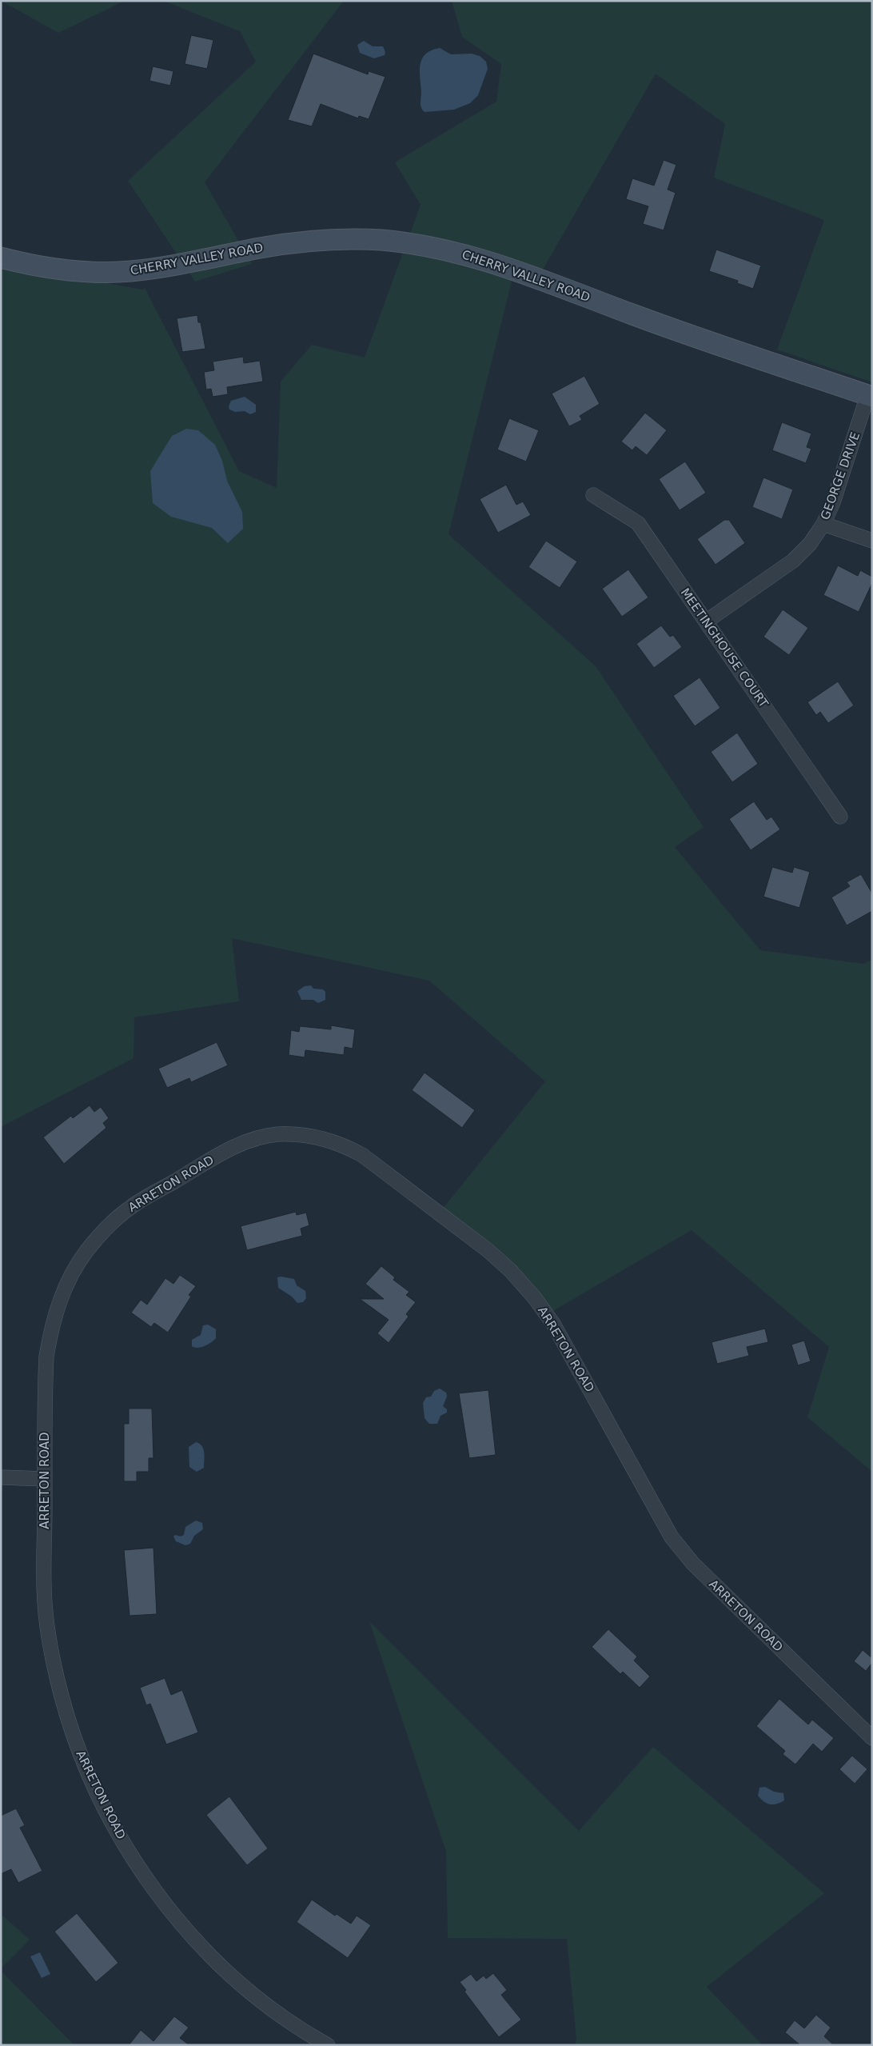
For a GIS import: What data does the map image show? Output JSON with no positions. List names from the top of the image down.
{
  "streets": {
    "street": [
      "CHERRY VALLEY ROAD",
      "GEORGE DRIVE",
      "MEETINGHOUSE COURT",
      "ARRETON ROAD"
    ]
  },
  "crossings": [
    ["CHERRY VALLEY ROAD", "GEORGE DRIVE"],
    ["GEORGE DRIVE", "MEETINGHOUSE COURT"]
  ]
}
